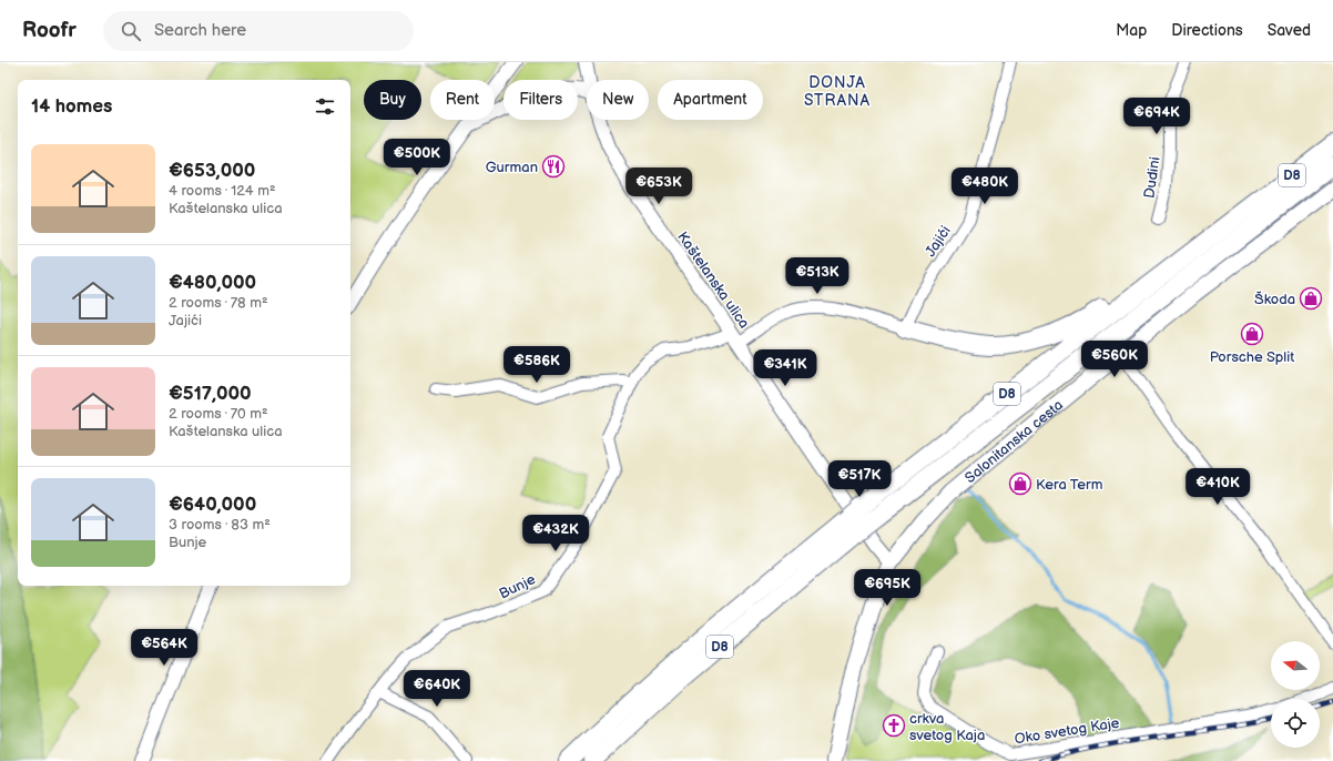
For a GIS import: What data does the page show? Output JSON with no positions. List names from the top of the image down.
{
  "streets": {
    "highway": ["D8"],
    "main road": ["Salonitanska cesta"],
    "street": [
      "Dudini",
      "Jajići",
      "Kaštelanska ulica",
      "Bunje",
      "Oko svetog Kaje"
    ]
  },
  "crossings": [
    ["Jajići", "Kaštelanska ulica"],
    ["Kaštelanska ulica", "Salonitanska cesta"],
    ["Kaštelanska ulica", "Bunje"]
  ],
  "districts": ["DONJA STRANA"],
  "places": {
    "restaurant": ["Gurman"],
    "shop": ["Škoda", "Porsche Split", "Kera Term"],
    "church": ["crkva svetog Kaja"]
  },
  "north": "left",
  "page": {
    "header": "Roofr",
    "search": "Search here",
    "nav": ["Map", "Directions", "Saved"],
    "chip": [
      "Buy",
      "Rent",
      "Filters",
      "New",
      "Apartment"
    ],
    "heading": "14 homes",
    "price": [
      "€694K",
      "€500K",
      "€653K",
      "€480K",
      "€513K",
      "€560K",
      "€586K",
      "€341K",
      "€517K",
      "€410K",
      "€432K",
      "€695K",
      "€564K",
      "€640K"
    ],
    "list": [
      {
        "name": "€653,000",
        "note": "4 rooms · 124 m² · Kaštelanska ulica"
      },
      {
        "name": "€480,000",
        "note": "2 rooms · 78 m² · Jajići"
      },
      {
        "name": "€517,000",
        "note": "2 rooms · 70 m² · Kaštelanska ulica"
      },
      {
        "name": "€640,000",
        "note": "3 rooms · 83 m² · Bunje"
      }
    ]
  }
}
